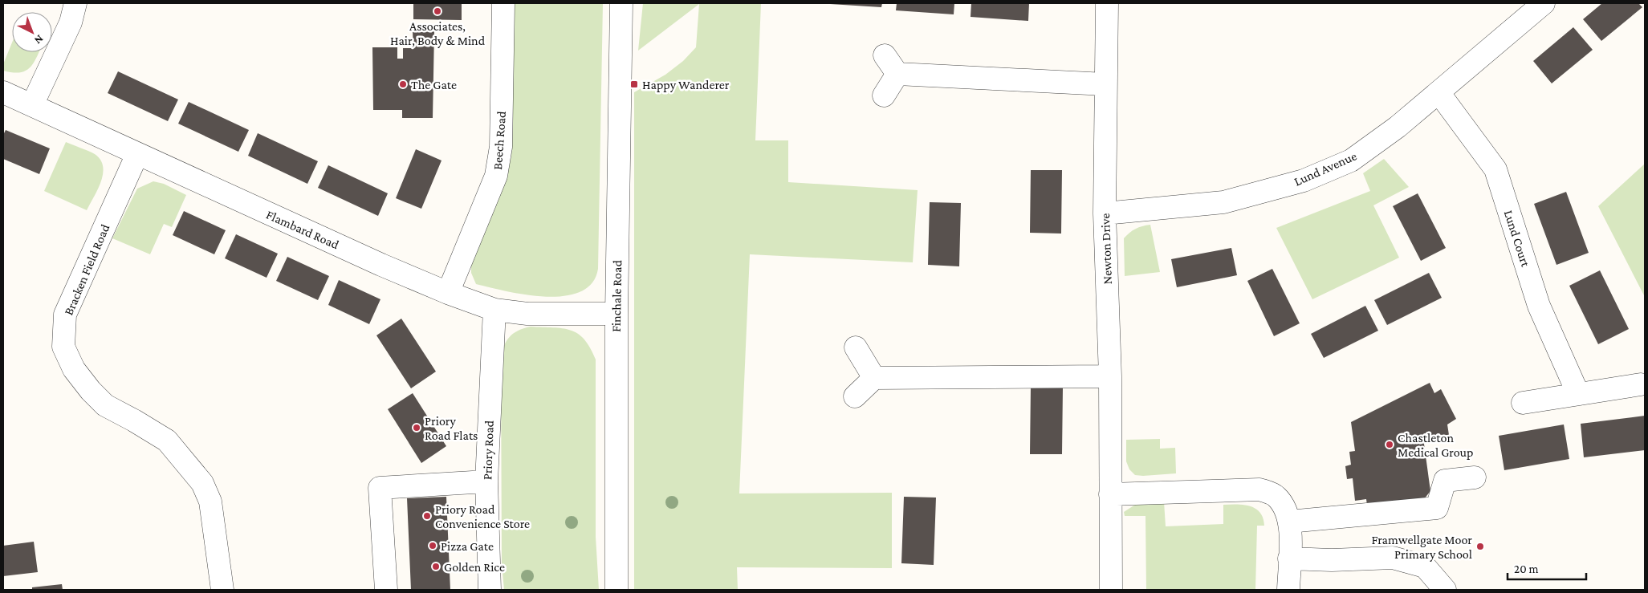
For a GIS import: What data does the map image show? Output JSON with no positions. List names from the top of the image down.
{
  "streets": {
    "street": [
      "Beech Road",
      "Lund Avenue",
      "Flambard Road",
      "Lund Court",
      "Newton Drive",
      "Bracken Field Road",
      "Finchale Road",
      "Priory Road"
    ]
  },
  "crossings": [
    ["Beech Road", "Flambard Road"],
    ["Lund Avenue", "Lund Court"],
    ["Lund Avenue", "Newton Drive"],
    ["Flambard Road", "Bracken Field Road"],
    ["Flambard Road", "Finchale Road"],
    ["Flambard Road", "Priory Road"]
  ],
  "places": {
    "other": [
      "Associates, Hair, Body & Mind",
      "The Gate",
      "Priory Road Flats",
      "Chastleton Medical Group",
      "Priory Road Convenience Store",
      "Pizza Gate",
      "Framwellgate Moor Primary School",
      "Golden Rice"
    ],
    "transit": ["Happy Wanderer"]
  },
  "scale_bar": "20 m",
  "north": "bottom right"
}
